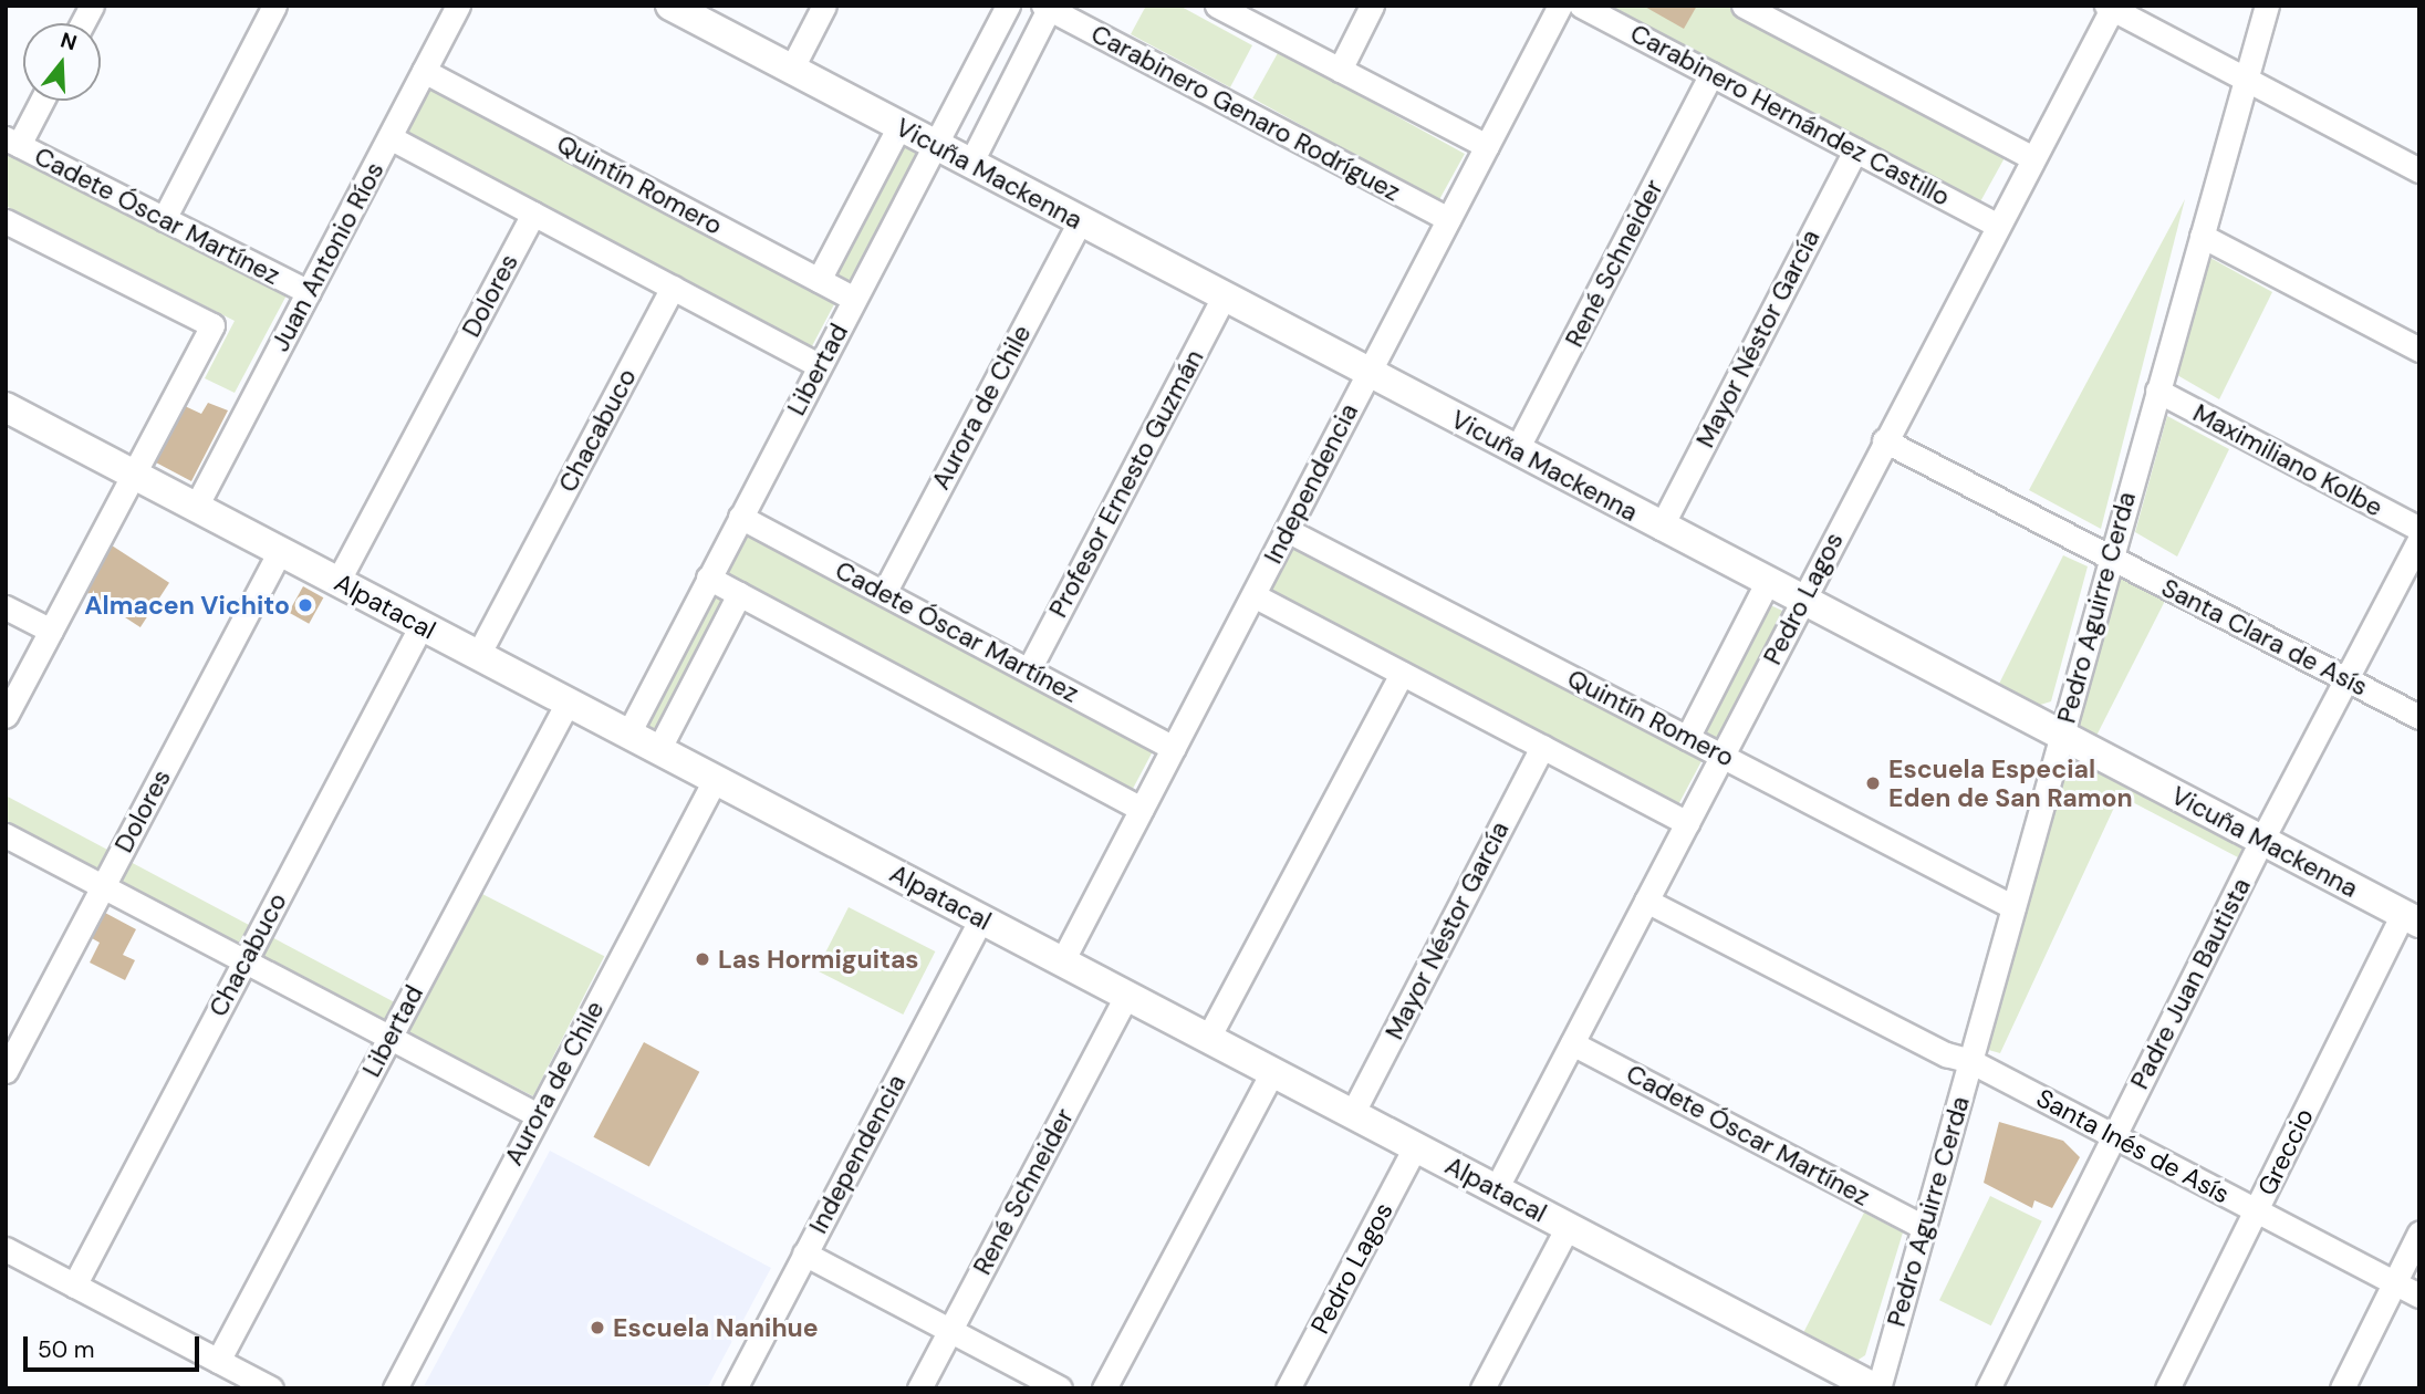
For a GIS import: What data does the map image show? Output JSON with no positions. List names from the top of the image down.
{
  "streets": {
    "main road": ["Vicuña Mackenna", "Alpatacal"],
    "street": [
      "Carabinero Genaro Rodríguez",
      "Carabinero Hernández Castillo",
      "Quintín Romero",
      "Cadete Óscar Martínez",
      "Juan Antonio Ríos",
      "René Schneider",
      "Dolores",
      "Mayor Néstor García",
      "Libertad",
      "Aurora de Chile",
      "Chacabuco",
      "Maximiliano Kolbe",
      "Profesor Ernesto Guzmán",
      "Independencia",
      "Pedro Lagos",
      "Pedro Aguirre Cerda",
      "Santa Clara de Asís",
      "Padre Juan Bautista",
      "Santa Inés de Asís",
      "Greccio"
    ]
  },
  "crossings": [
    ["Carabinero Genaro Rodríguez", "Independencia"],
    ["Carabinero Hernández Castillo", "René Schneider"],
    ["Carabinero Hernández Castillo", "Mayor Néstor García"],
    ["Carabinero Hernández Castillo", "Pedro Lagos"],
    ["Vicuña Mackenna", "René Schneider"],
    ["Vicuña Mackenna", "Mayor Néstor García"],
    ["Vicuña Mackenna", "Libertad"],
    ["Vicuña Mackenna", "Aurora de Chile"],
    ["Vicuña Mackenna", "Profesor Ernesto Guzmán"],
    ["Vicuña Mackenna", "Independencia"],
    ["Vicuña Mackenna", "Pedro Lagos"],
    ["Vicuña Mackenna", "Pedro Aguirre Cerda"],
    ["Vicuña Mackenna", "Padre Juan Bautista"],
    ["Vicuña Mackenna", "Greccio"],
    ["Quintín Romero", "Juan Antonio Ríos"],
    ["Quintín Romero", "Libertad"],
    ["Quintín Romero", "Independencia"],
    ["Quintín Romero", "Pedro Lagos"],
    ["Quintín Romero", "Pedro Aguirre Cerda"],
    ["Cadete Óscar Martínez", "Juan Antonio Ríos"],
    ["Cadete Óscar Martínez", "Libertad"],
    ["Cadete Óscar Martínez", "Aurora de Chile"],
    ["Cadete Óscar Martínez", "Profesor Ernesto Guzmán"],
    ["Cadete Óscar Martínez", "Independencia"],
    ["Cadete Óscar Martínez", "Pedro Lagos"],
    ["Cadete Óscar Martínez", "Pedro Aguirre Cerda"],
    ["Juan Antonio Ríos", "Alpatacal"],
    ["René Schneider", "Alpatacal"],
    ["Dolores", "Alpatacal"],
    ["Mayor Néstor García", "Alpatacal"],
    ["Libertad", "Alpatacal"],
    ["Aurora de Chile", "Alpatacal"],
    ["Chacabuco", "Alpatacal"],
    ["Maximiliano Kolbe", "Pedro Aguirre Cerda"],
    ["Independencia", "Alpatacal"],
    ["Pedro Lagos", "Alpatacal"],
    ["Pedro Lagos", "Santa Inés de Asís"],
    ["Alpatacal", "Pedro Aguirre Cerda"],
    ["Pedro Aguirre Cerda", "Santa Clara de Asís"],
    ["Pedro Aguirre Cerda", "Santa Inés de Asís"],
    ["Santa Clara de Asís", "Padre Juan Bautista"],
    ["Padre Juan Bautista", "Santa Inés de Asís"],
    ["Santa Inés de Asís", "Greccio"]
  ],
  "places": [
    "Almacen Vichito",
    "Escuela Especial Eden de San Ramon",
    "Las Hormiguitas",
    "Escuela Nanihue"
  ],
  "scale_bar": "50 m",
  "north": "top"
}
